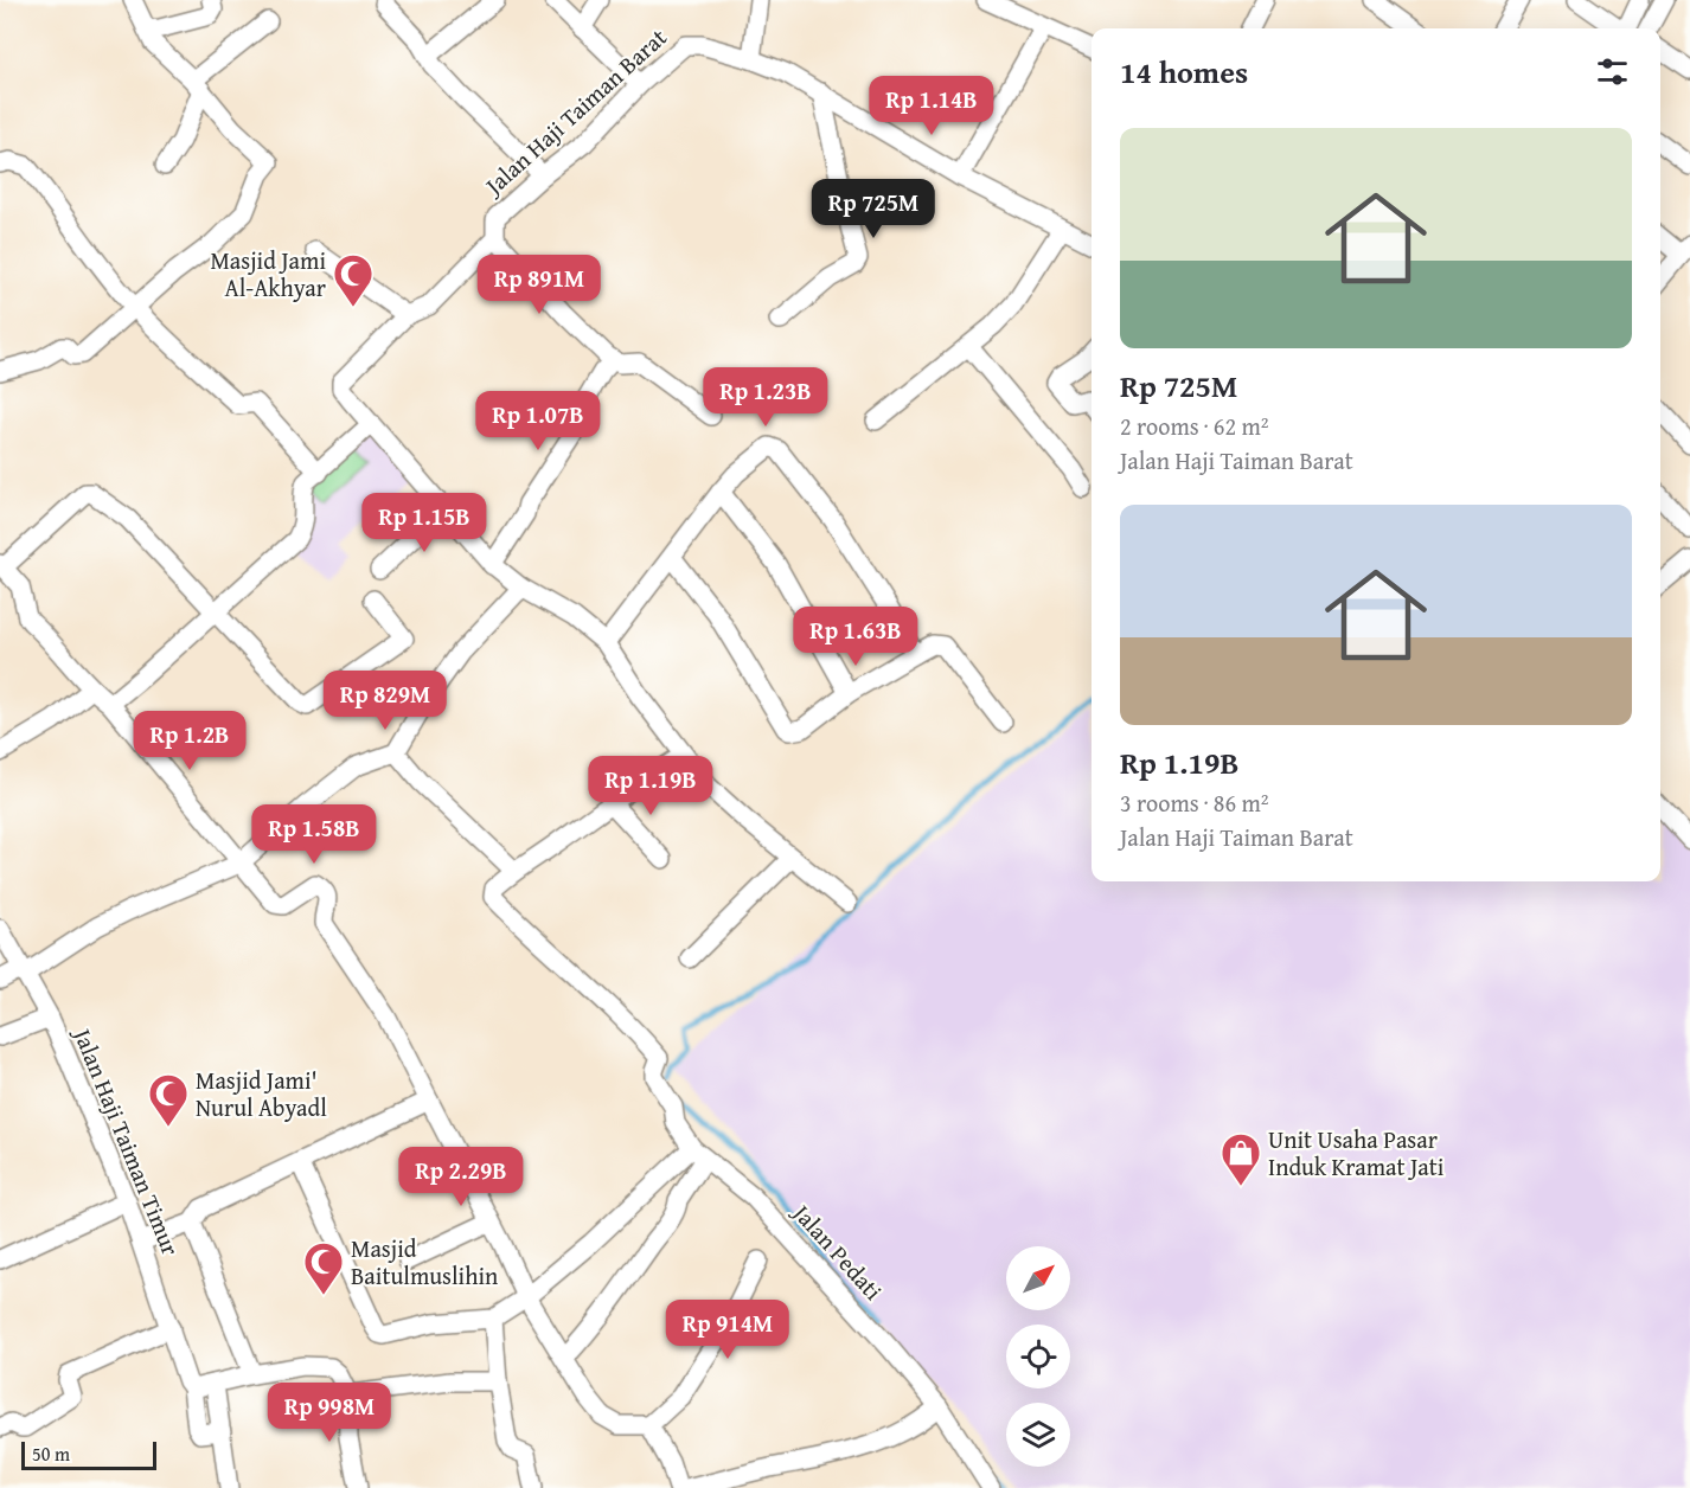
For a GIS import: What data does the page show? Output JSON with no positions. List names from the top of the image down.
{
  "streets": {
    "street": ["Jalan Haji Taiman Barat", "Jalan Haji Taiman Timur", "Jalan Pedati"]
  },
  "places": {
    "mosque": ["Masjid Jami Al-Akhyar", "Masjid Jami' Nurul Abyadl", "Masjid Baitulmuslihin"],
    "shop": ["Unit Usaha Pasar Induk Kramat Jati"]
  },
  "scale_bar": "50 m",
  "north": "top right",
  "page": {
    "heading": "14 homes",
    "price": [
      "Rp 1.14B",
      "Rp 725M",
      "Rp 891M",
      "Rp 1.23B",
      "Rp 1.07B",
      "Rp 1.15B",
      "Rp 1.63B",
      "Rp 829M",
      "Rp 1.2B",
      "Rp 1.19B",
      "Rp 1.58B",
      "Rp 2.29B",
      "Rp 914M",
      "Rp 998M"
    ],
    "list": [
      {
        "name": "Rp 725M",
        "note": "2 rooms · 62 m² · Jalan Haji Taiman Barat"
      },
      {
        "name": "Rp 1.19B",
        "note": "3 rooms · 86 m² · Jalan Haji Taiman Barat"
      }
    ],
    "scale": "50 m"
  }
}
